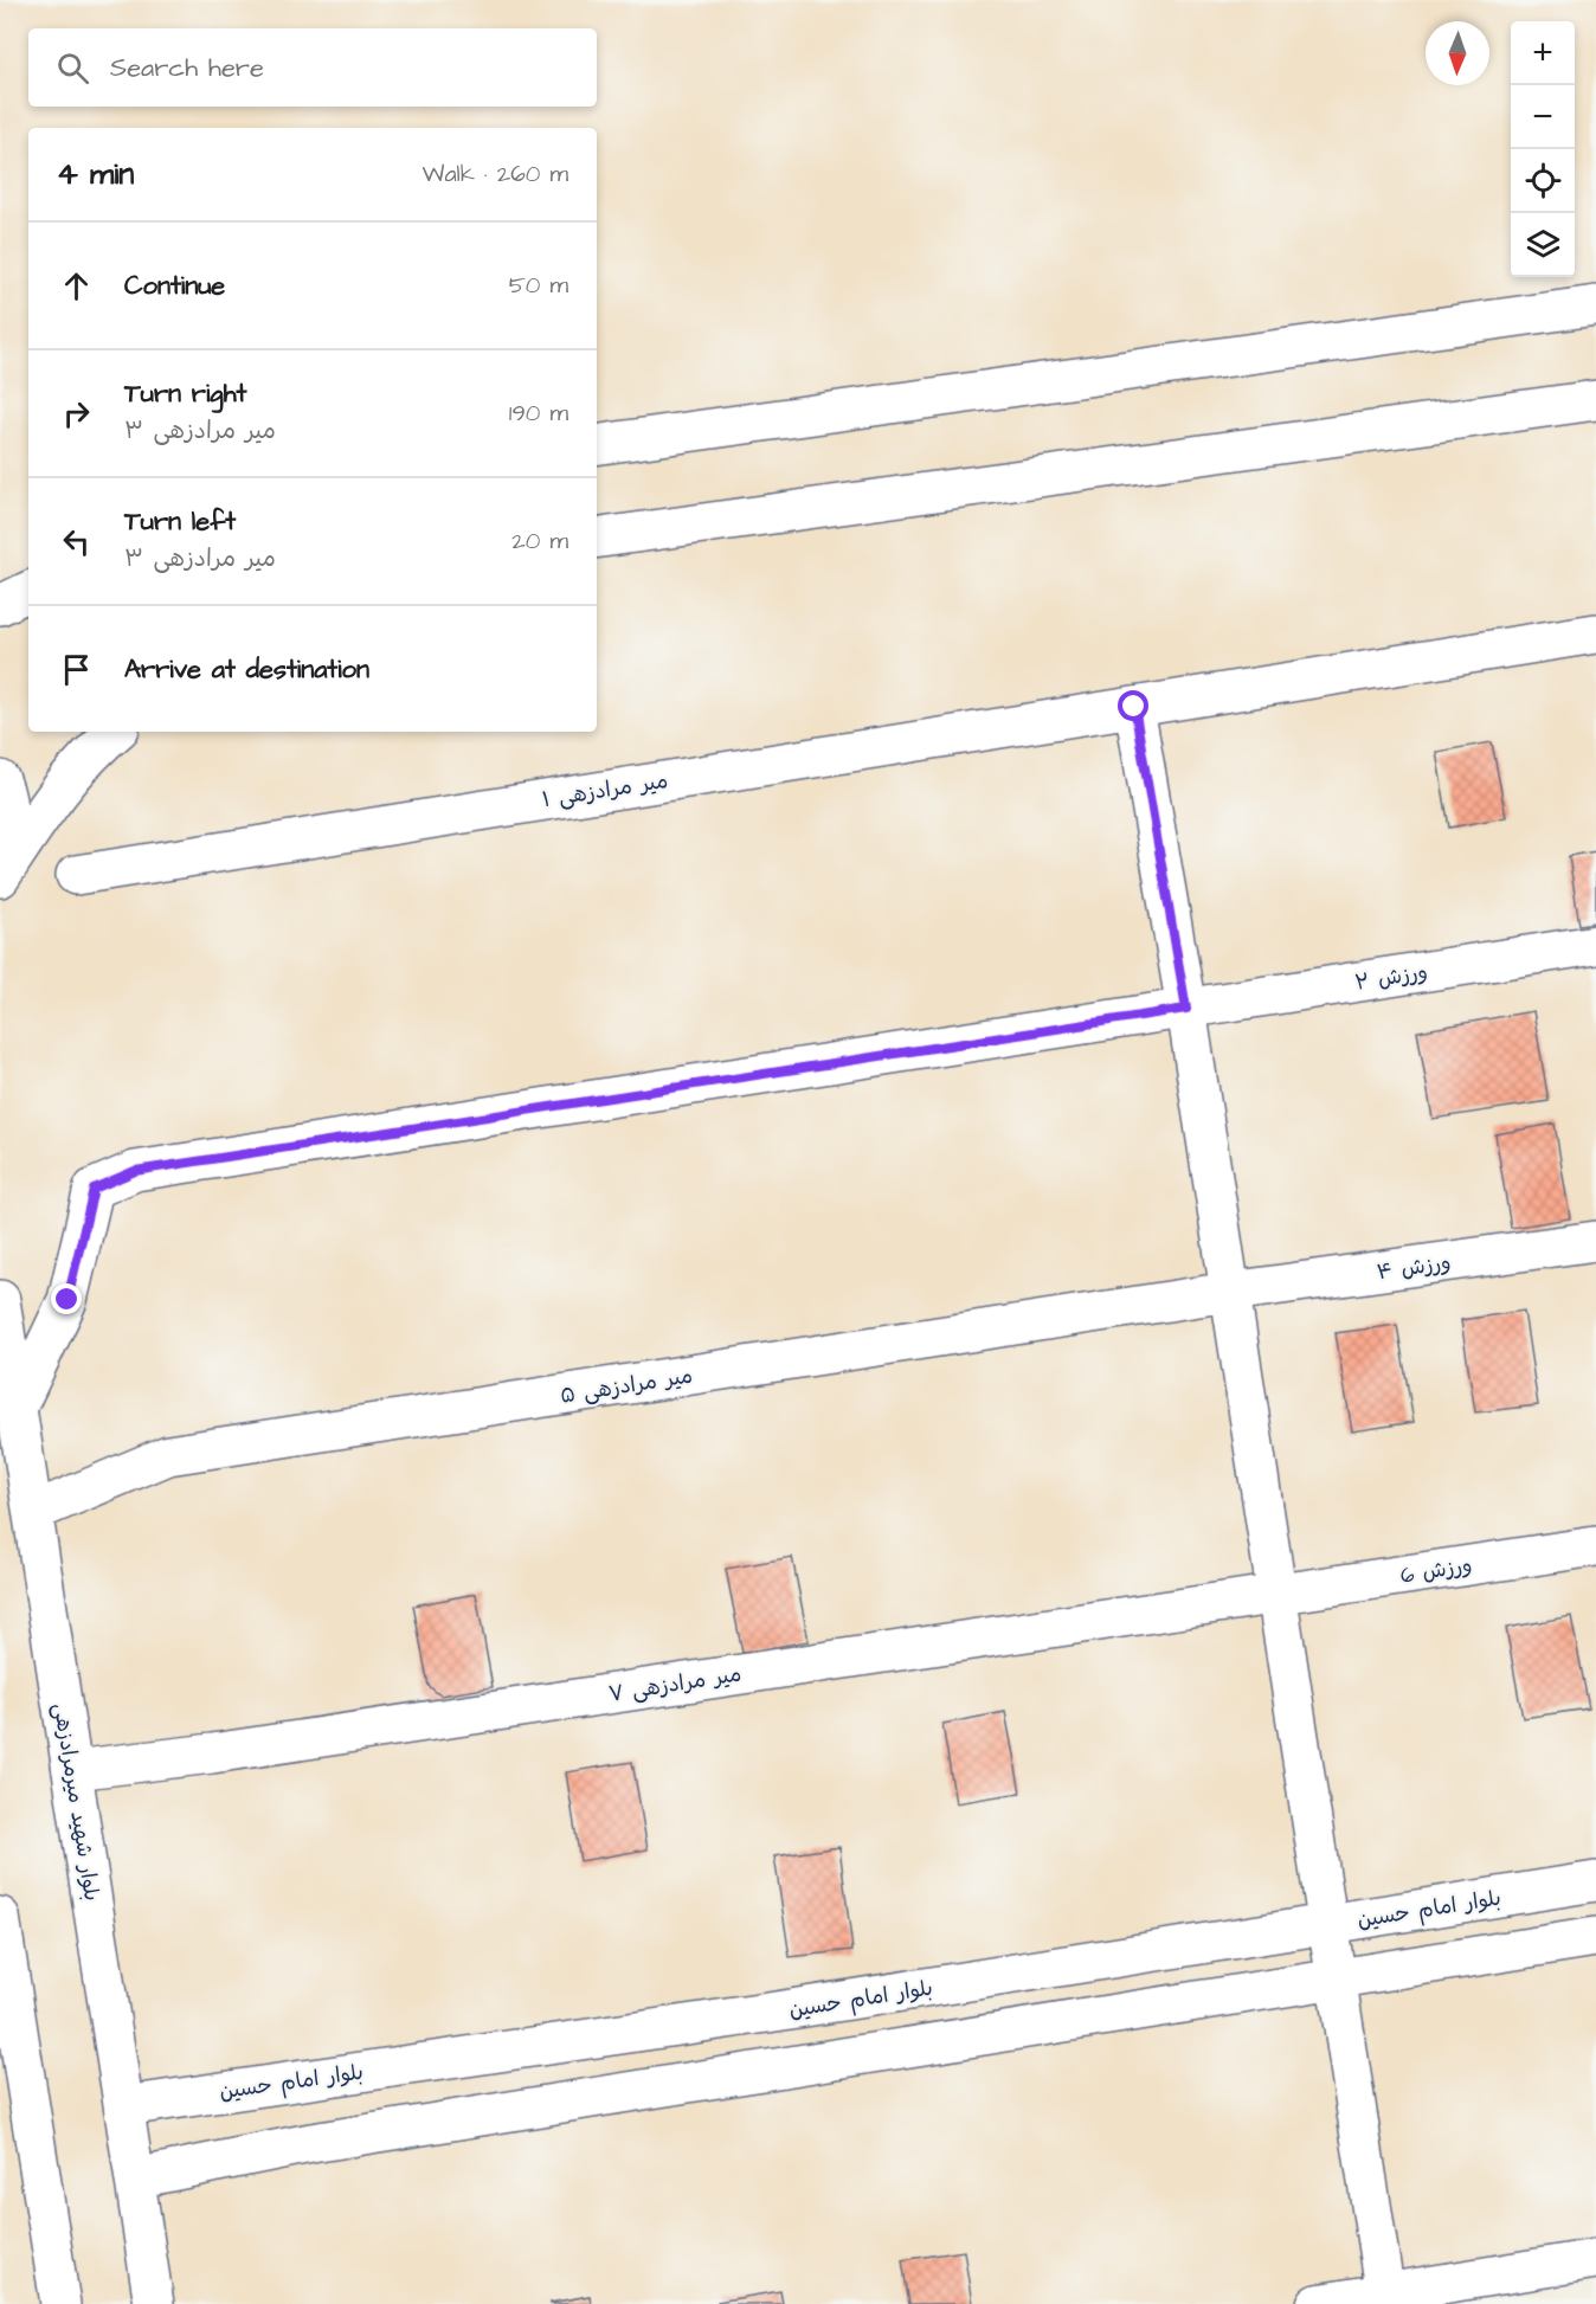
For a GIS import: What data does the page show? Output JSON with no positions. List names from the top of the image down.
{
  "streets": {
    "street": [
      "میر مرادزهی ۱",
      "ورزش ۲",
      "ورزش ۴",
      "میر مرادزهی ۵",
      "ورزش 6",
      "میر مرادزهی ۷",
      "بلوار شهید میرمرادزهی",
      "بلوار امام حسین"
    ]
  },
  "crossings": [
    ["ورزش ۲", "بلوار شهید میرمرادزهی"],
    ["ورزش ۴", "میر مرادزهی ۵"],
    ["میر مرادزهی ۵", "بلوار شهید میرمرادزهی"],
    ["ورزش 6", "میر مرادزهی ۷"],
    ["میر مرادزهی ۷", "بلوار شهید میرمرادزهی"],
    ["بلوار شهید میرمرادزهی", "بلوار امام حسین"]
  ],
  "north": "bottom",
  "page": {
    "map_buttons": ["+", "−"],
    "search": "Search here",
    "heading": ["4 min", "Walk · 260 m"],
    "list": [
      ["Continue", "50 m"],
      ["Turn right", "میر مرادزهی ۳", "190 m"],
      ["Turn left", "میر مرادزهی ۳", "20 m"],
      "Arrive at destination"
    ]
  }
}
